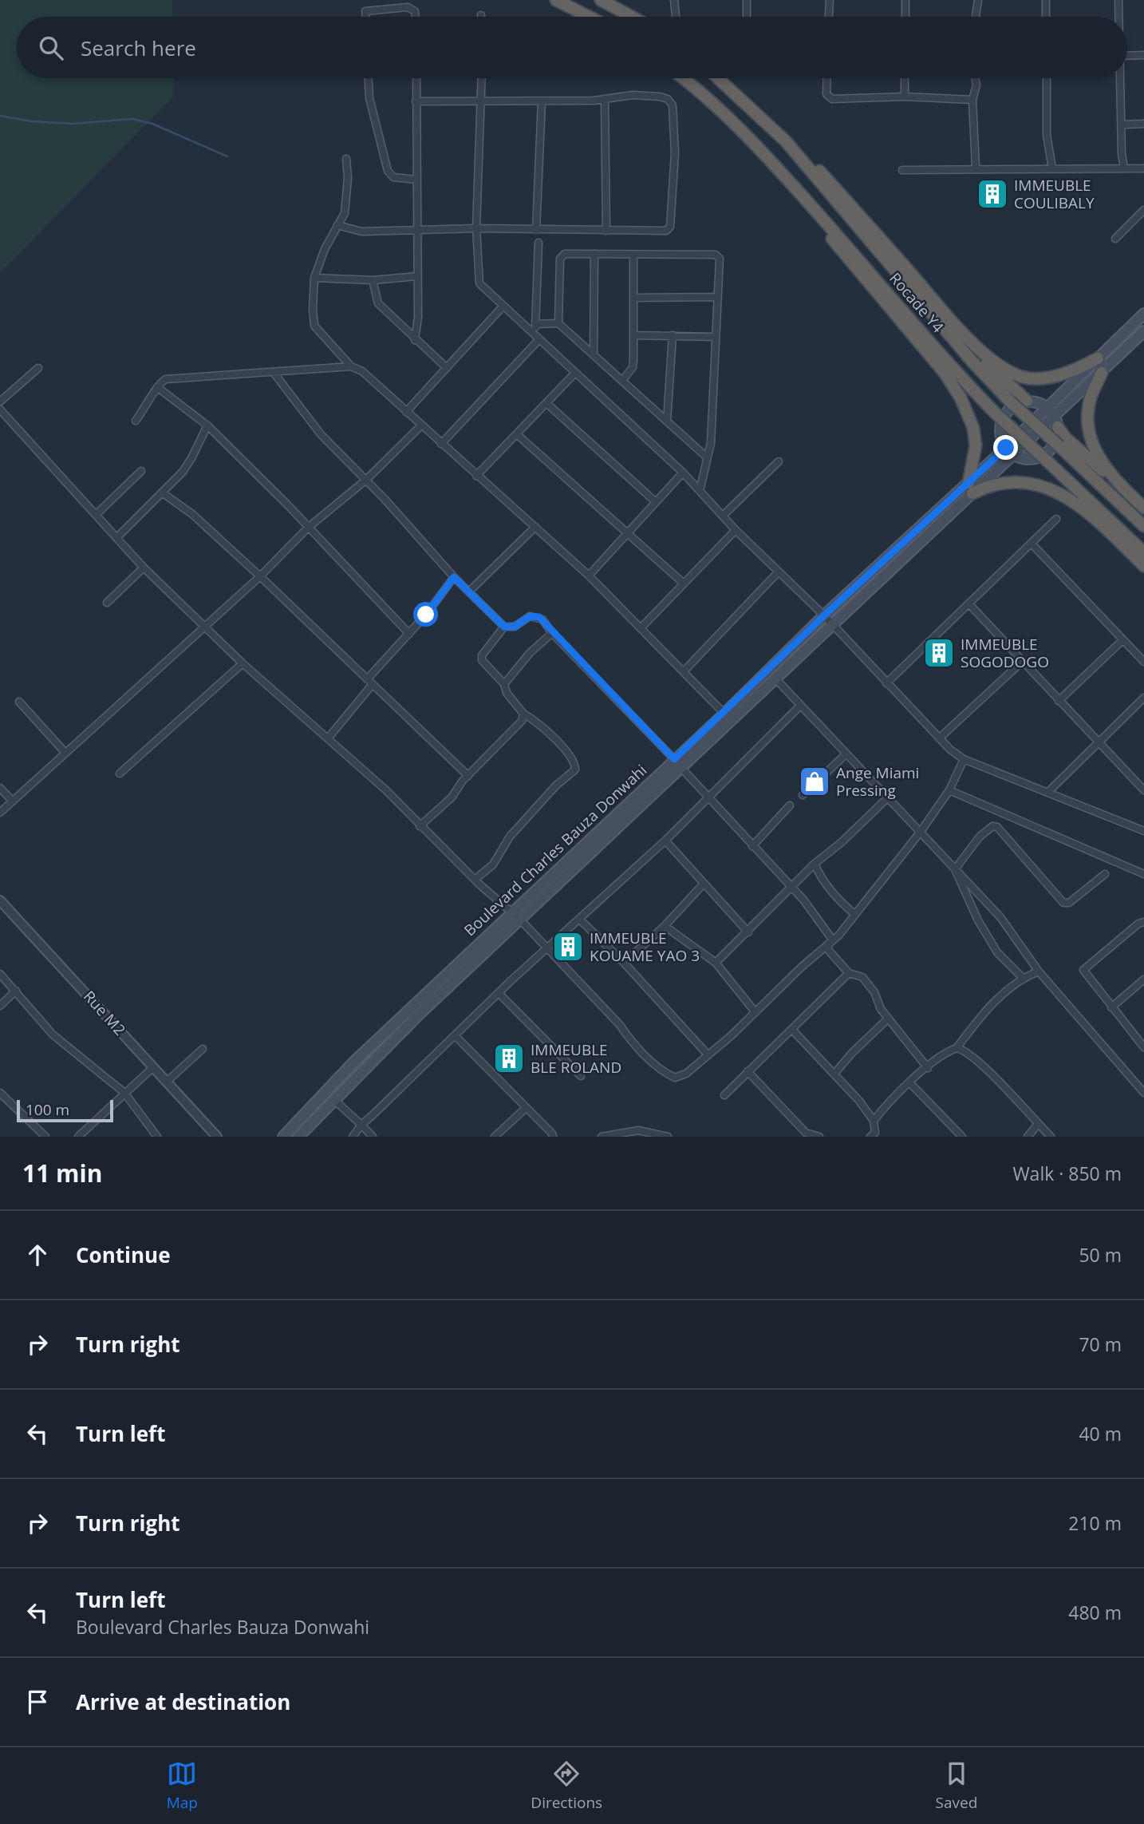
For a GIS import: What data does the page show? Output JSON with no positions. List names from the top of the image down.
{
  "streets": {
    "highway": ["Rocade Y4"],
    "main road": ["Boulevard Charles Bauza Donwahi"],
    "street": ["Rue M2"]
  },
  "places": {
    "building": [
      "IMMEUBLE COULIBALY",
      "IMMEUBLE SOGODOGO",
      "IMMEUBLE KOUAME YAO 3",
      "IMMEUBLE BLE ROLAND"
    ],
    "shop": ["Ange Miami Pressing"]
  },
  "scale_bar": "100 m",
  "page": {
    "search": "Search here",
    "scale": "100 m",
    "heading": ["11 min", "Walk · 850 m"],
    "list": [
      ["Continue", "50 m"],
      ["Turn right", "70 m"],
      ["Turn left", "40 m"],
      ["Turn right", "210 m"],
      ["Turn left", "Boulevard Charles Bauza Donwahi", "480 m"],
      "Arrive at destination"
    ],
    "nav": ["Map", "Directions", "Saved"]
  }
}
